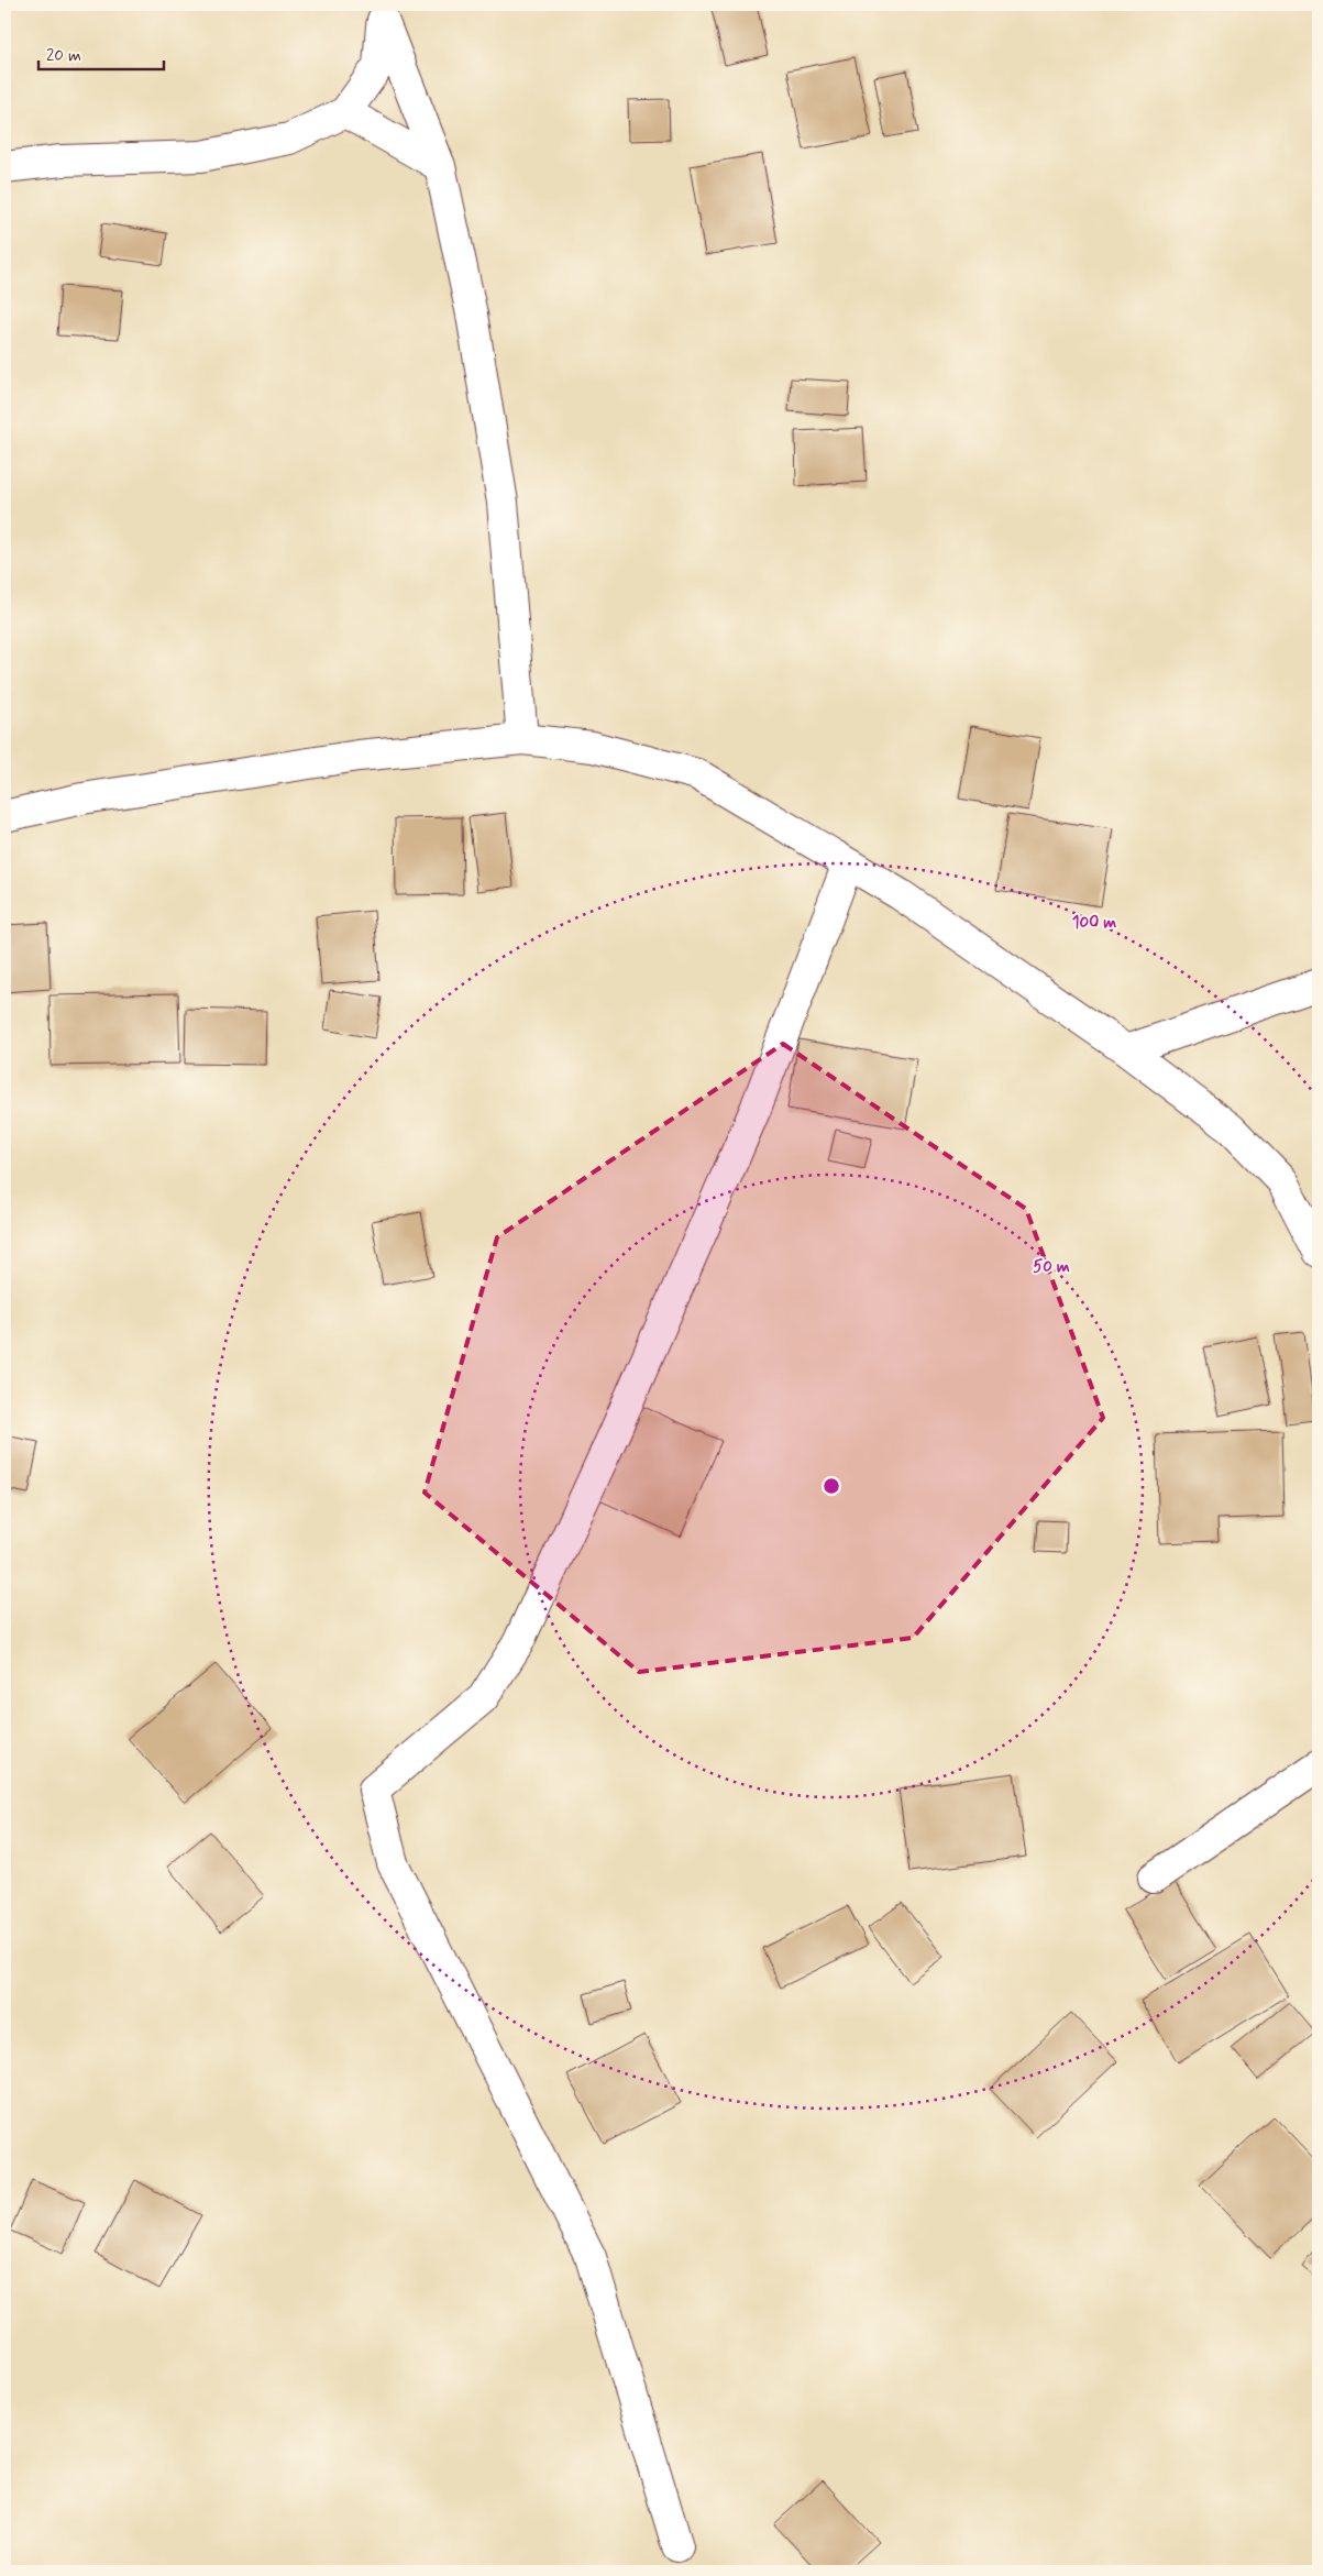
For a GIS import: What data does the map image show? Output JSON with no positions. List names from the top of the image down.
{
  "scale_bar": "20 m",
  "rings": ["100 m", "50 m"]
}
